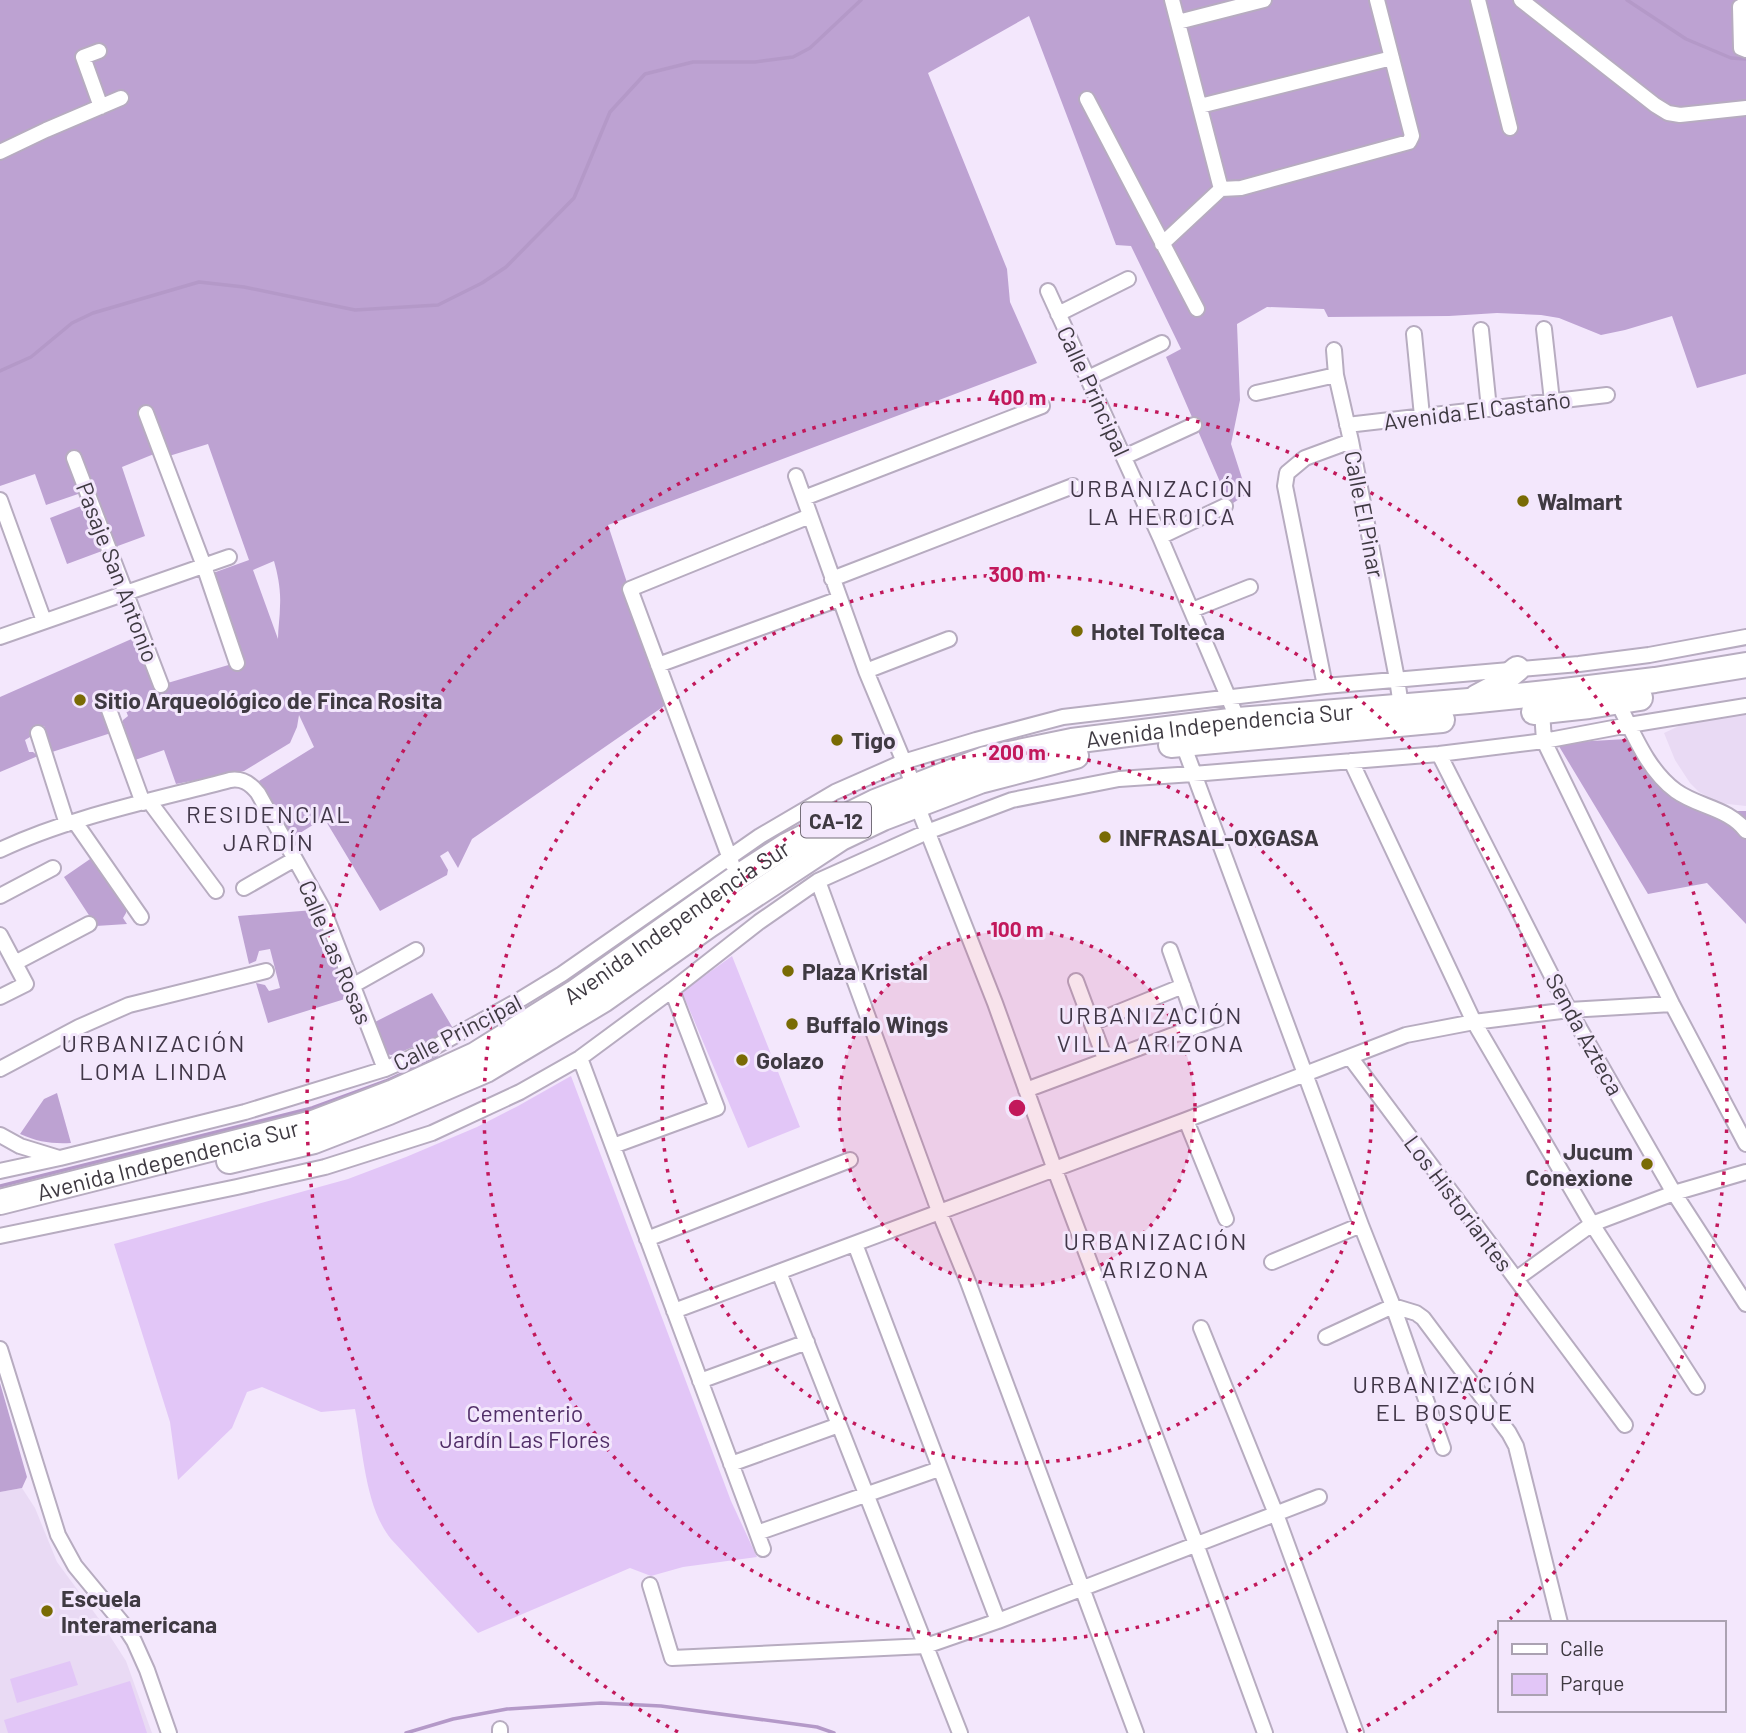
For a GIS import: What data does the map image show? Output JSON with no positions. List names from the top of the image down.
{
  "streets": {
    "highway": ["Avenida Independencia Sur", "CA-12"],
    "street": [
      "Calle Principal",
      "Avenida El Castaño",
      "Calle El Pinar",
      "Pasaje San Antonio",
      "Calle Las Rosas",
      "Senda Azteca",
      "Los Historiantes"
    ]
  },
  "crossings": [
    ["Calle Principal", "Avenida Independencia Sur"],
    ["Calle Principal", "Calle Las Rosas"],
    ["Avenida El Castaño", "Calle El Pinar"],
    ["Calle El Pinar", "Avenida Independencia Sur"],
    ["Senda Azteca", "Los Historiantes"]
  ],
  "districts": [
    "URBANIZACIÓN LA HEROICA",
    "RESIDENCIAL JARDÍN",
    "URBANIZACIÓN VILLA ARIZONA",
    "URBANIZACIÓN LOMA LINDA",
    "URBANIZACIÓN ARIZONA",
    "URBANIZACIÓN EL BOSQUE"
  ],
  "parks": ["Cementerio Jardín Las Flores"],
  "places": [
    "Walmart",
    "Hotel Tolteca",
    "Sitio Arqueológico de Finca Rosita",
    "Tigo",
    "INFRASAL-OXGASA",
    "Plaza Kristal",
    "Buffalo Wings",
    "Golazo",
    "Jucum Conexione",
    "Escuela Interamericana"
  ],
  "legend": ["Calle", "Parque"],
  "rings": [
    "400 m",
    "300 m",
    "200 m",
    "100 m"
  ]
}
